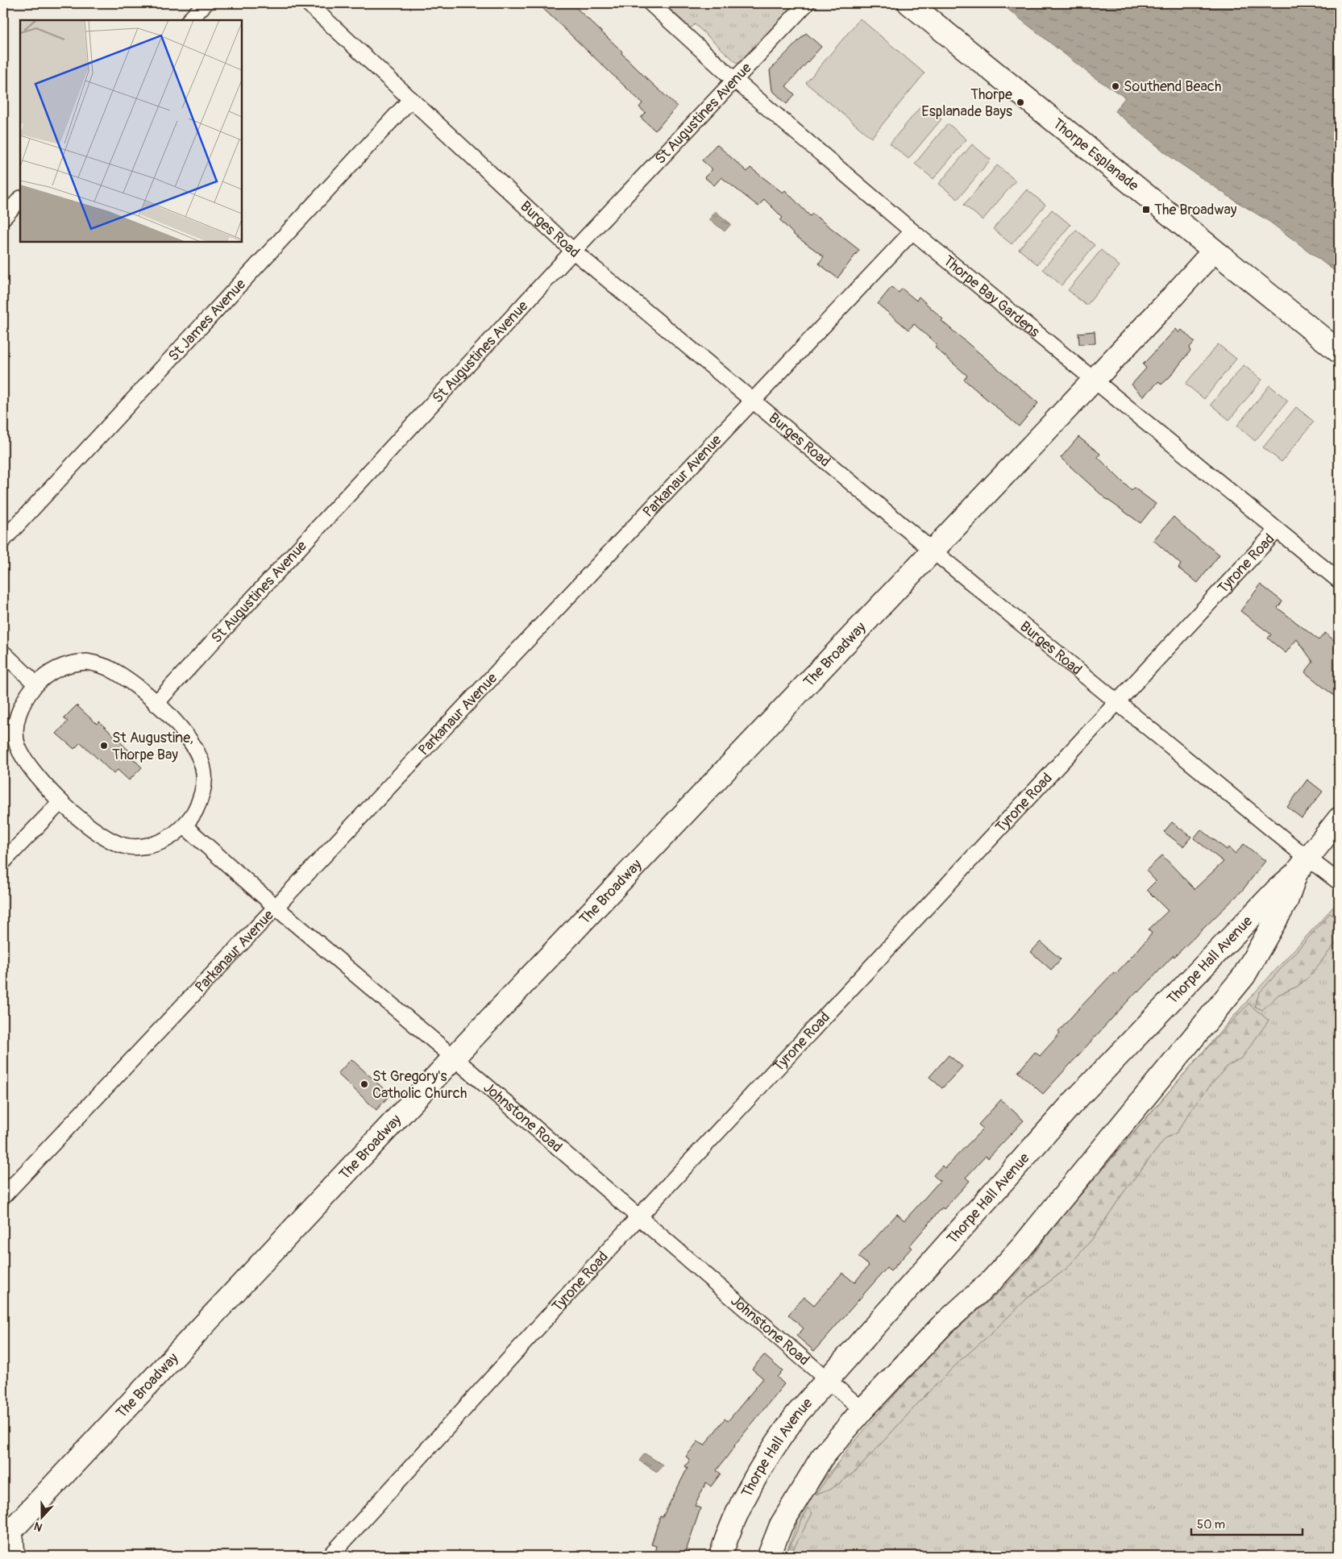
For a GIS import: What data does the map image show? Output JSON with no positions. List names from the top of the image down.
{
  "streets": {
    "street": [
      "St Augustines Avenue",
      "Thorpe Esplanade",
      "Burges Road",
      "Thorpe Bay Gardens",
      "St James Avenue",
      "Parkanaur Avenue",
      "Tyrone Road",
      "The Broadway",
      "Thorpe Hall Avenue",
      "Johnstone Road"
    ]
  },
  "crossings": [
    ["St Augustines Avenue", "Burges Road"],
    ["St Augustines Avenue", "Thorpe Bay Gardens"],
    ["Thorpe Esplanade", "The Broadway"],
    ["Burges Road", "St James Avenue"],
    ["Burges Road", "Parkanaur Avenue"],
    ["Burges Road", "Tyrone Road"],
    ["Burges Road", "The Broadway"],
    ["Burges Road", "Thorpe Hall Avenue"],
    ["Thorpe Bay Gardens", "Parkanaur Avenue"],
    ["Thorpe Bay Gardens", "Tyrone Road"],
    ["Thorpe Bay Gardens", "The Broadway"],
    ["Parkanaur Avenue", "Johnstone Road"],
    ["Tyrone Road", "Johnstone Road"],
    ["The Broadway", "Johnstone Road"],
    ["Thorpe Hall Avenue", "Johnstone Road"]
  ],
  "places": {
    "other": [
      "Southend Beach",
      "Thorpe Esplanade Bays",
      "St Augustine, Thorpe Bay",
      "St Gregory's Catholic Church"
    ],
    "transit": ["The Broadway"]
  },
  "scale_bar": "50 m",
  "north": "bottom"
}
